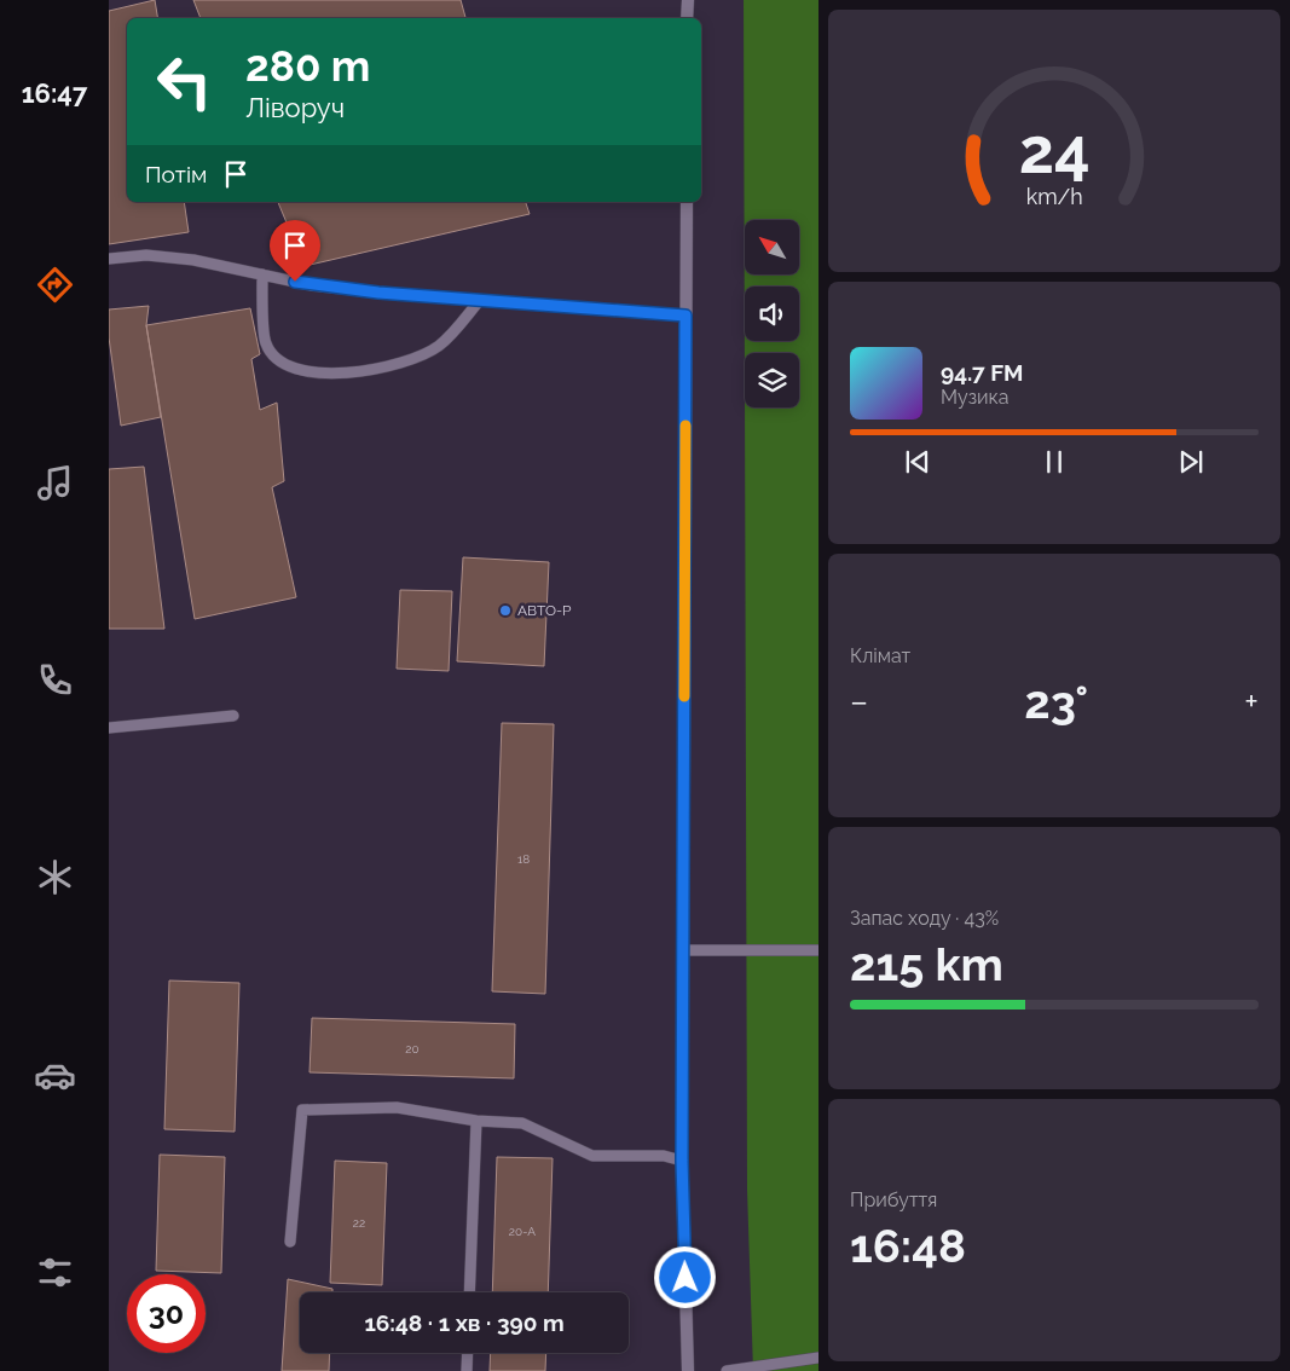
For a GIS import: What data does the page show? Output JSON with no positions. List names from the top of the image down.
{
  "places": ["АВТО-Р"],
  "house_numbers": [
    "18",
    "20",
    "22",
    "20-А"
  ],
  "north": "top left",
  "page": {
    "tabs": "16:47",
    "turn": ["280 m", "Ліворуч"],
    "then": "Потім",
    "song": ["94.7 FM", "Музика"],
    "tile": [
      "Клімат",
      ["Запас ходу · 43%", "215 km"],
      ["Прибуття", "16:48"]
    ],
    "heat": ["−", "23°", "+"],
    "limit": "30",
    "trip": "16:48 · 1 хв · 390 m",
    "gauge": ["24", "km/h"]
  }
}
